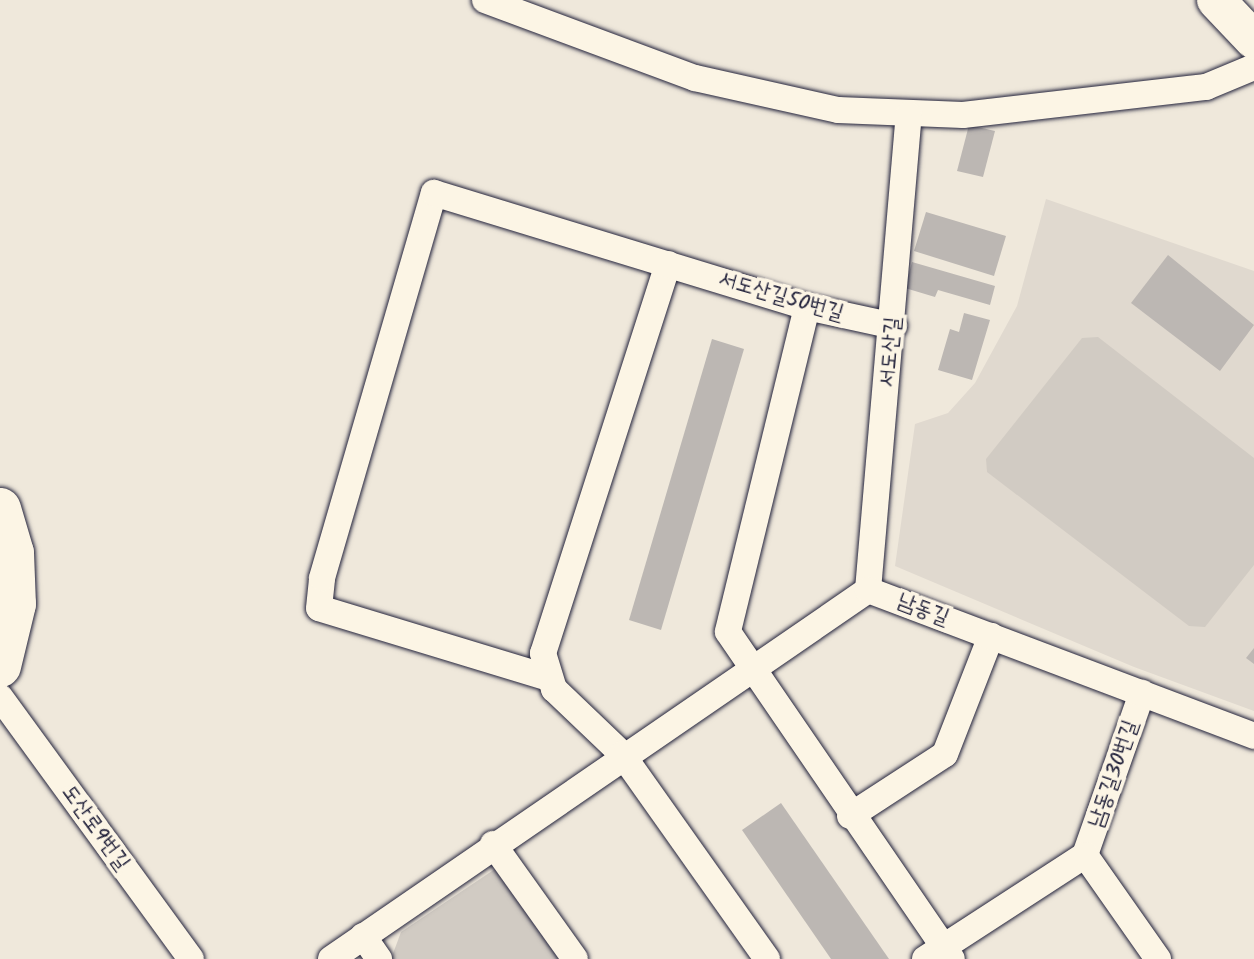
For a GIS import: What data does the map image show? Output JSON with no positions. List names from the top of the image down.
{
  "streets": {
    "street": [
      "서도산길50번길",
      "서도산길",
      "남동길",
      "남동길30번길",
      "도산로9번길"
    ]
  },
  "crossings": [
    ["서도산길50번길", "서도산길"],
    ["서도산길", "남동길"],
    ["남동길", "남동길30번길"]
  ]
}
